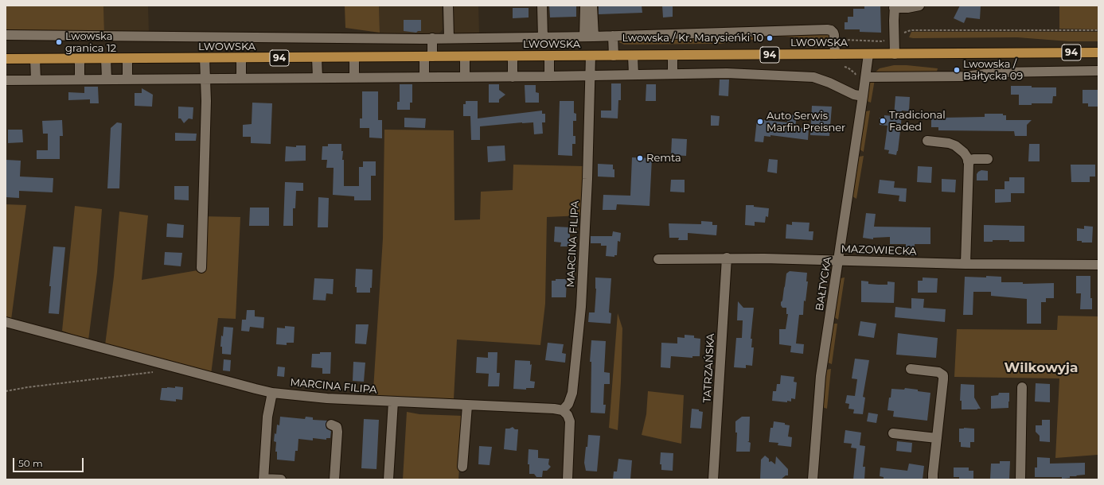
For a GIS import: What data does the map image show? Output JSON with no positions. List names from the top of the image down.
{
  "streets": {
    "main road": ["LWOWSKA", "94"],
    "street": [
      "MARCINA FILIPA",
      "MAZOWIECKA",
      "BAŁTYCKA",
      "TATRZAŃSKA"
    ]
  },
  "crossings": [
    ["LWOWSKA", "MARCINA FILIPA"],
    ["LWOWSKA", "BAŁTYCKA"],
    ["MAZOWIECKA", "BAŁTYCKA"],
    ["MAZOWIECKA", "TATRZAŃSKA"]
  ],
  "districts": ["Wilkowyja"],
  "places": [
    "Lwowska / Kr. Marysieńki 10",
    "Lwowska granica 12",
    "Lwowska / Bałtycka 09",
    "Tradicional Faded",
    "Auto Serwis Marfin Preisner",
    "Remta"
  ],
  "scale_bar": "50 m"
}
